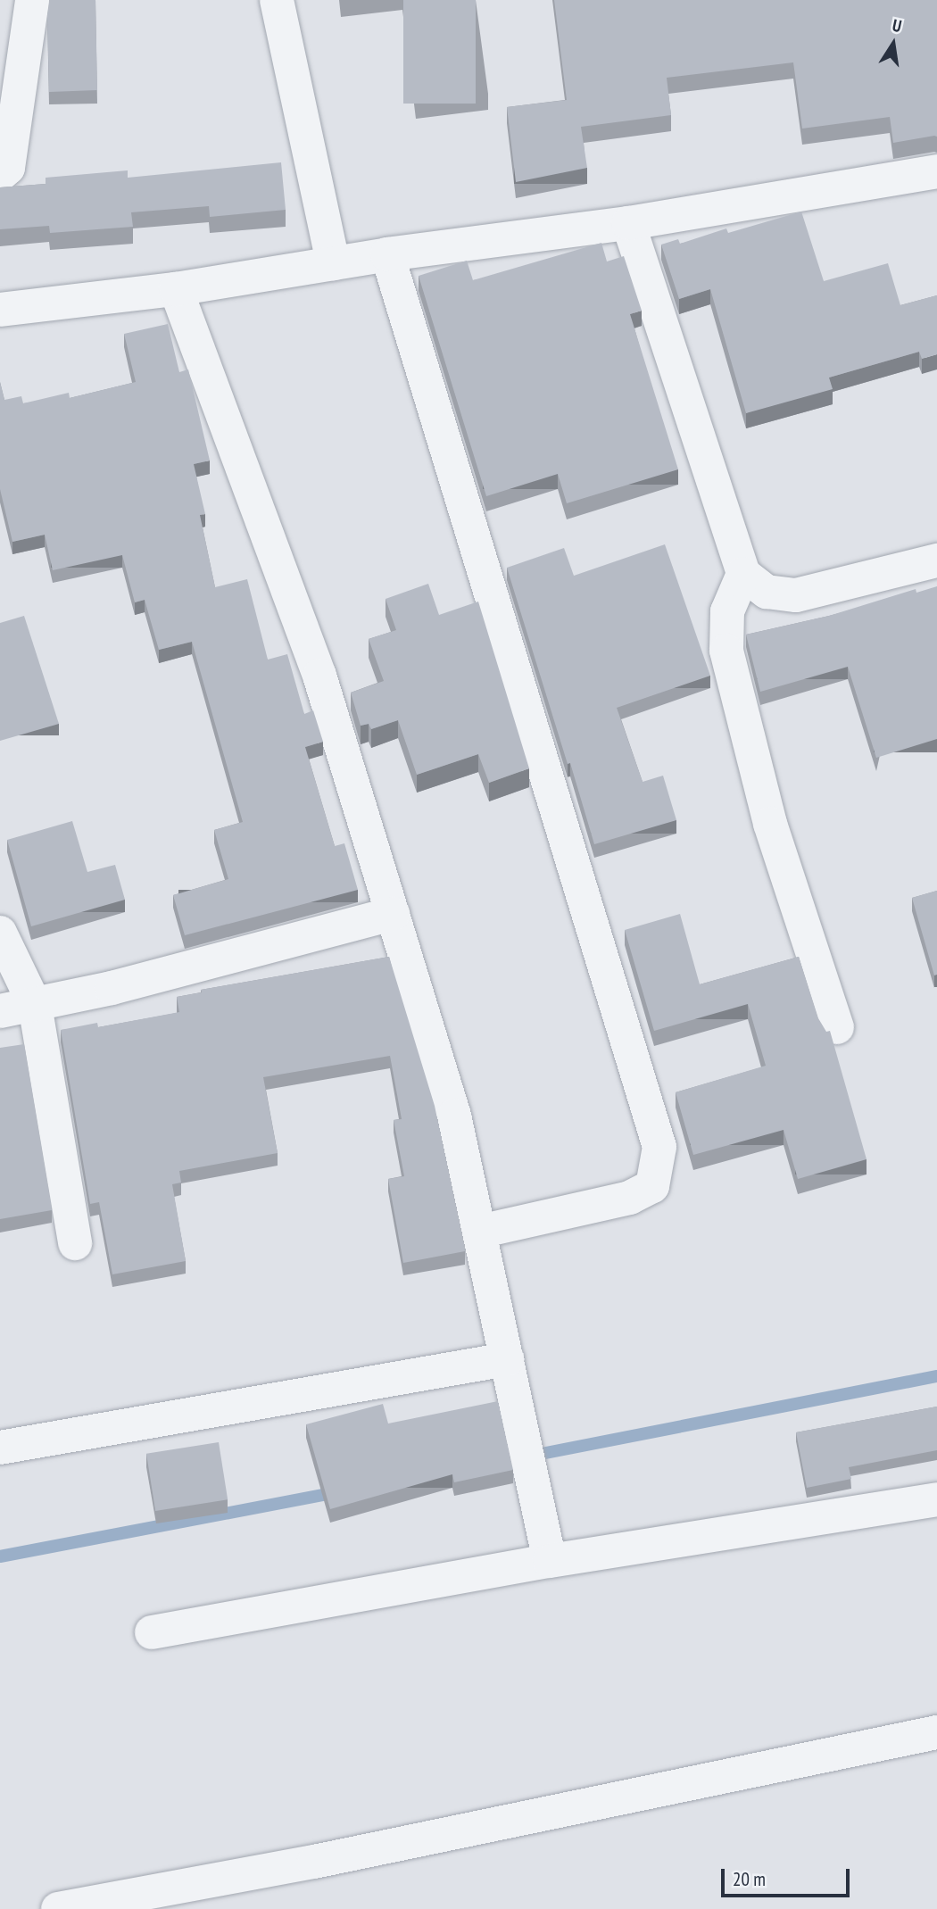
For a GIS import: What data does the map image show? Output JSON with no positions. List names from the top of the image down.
{
  "scale_bar": "20 m",
  "north": "top"
}
